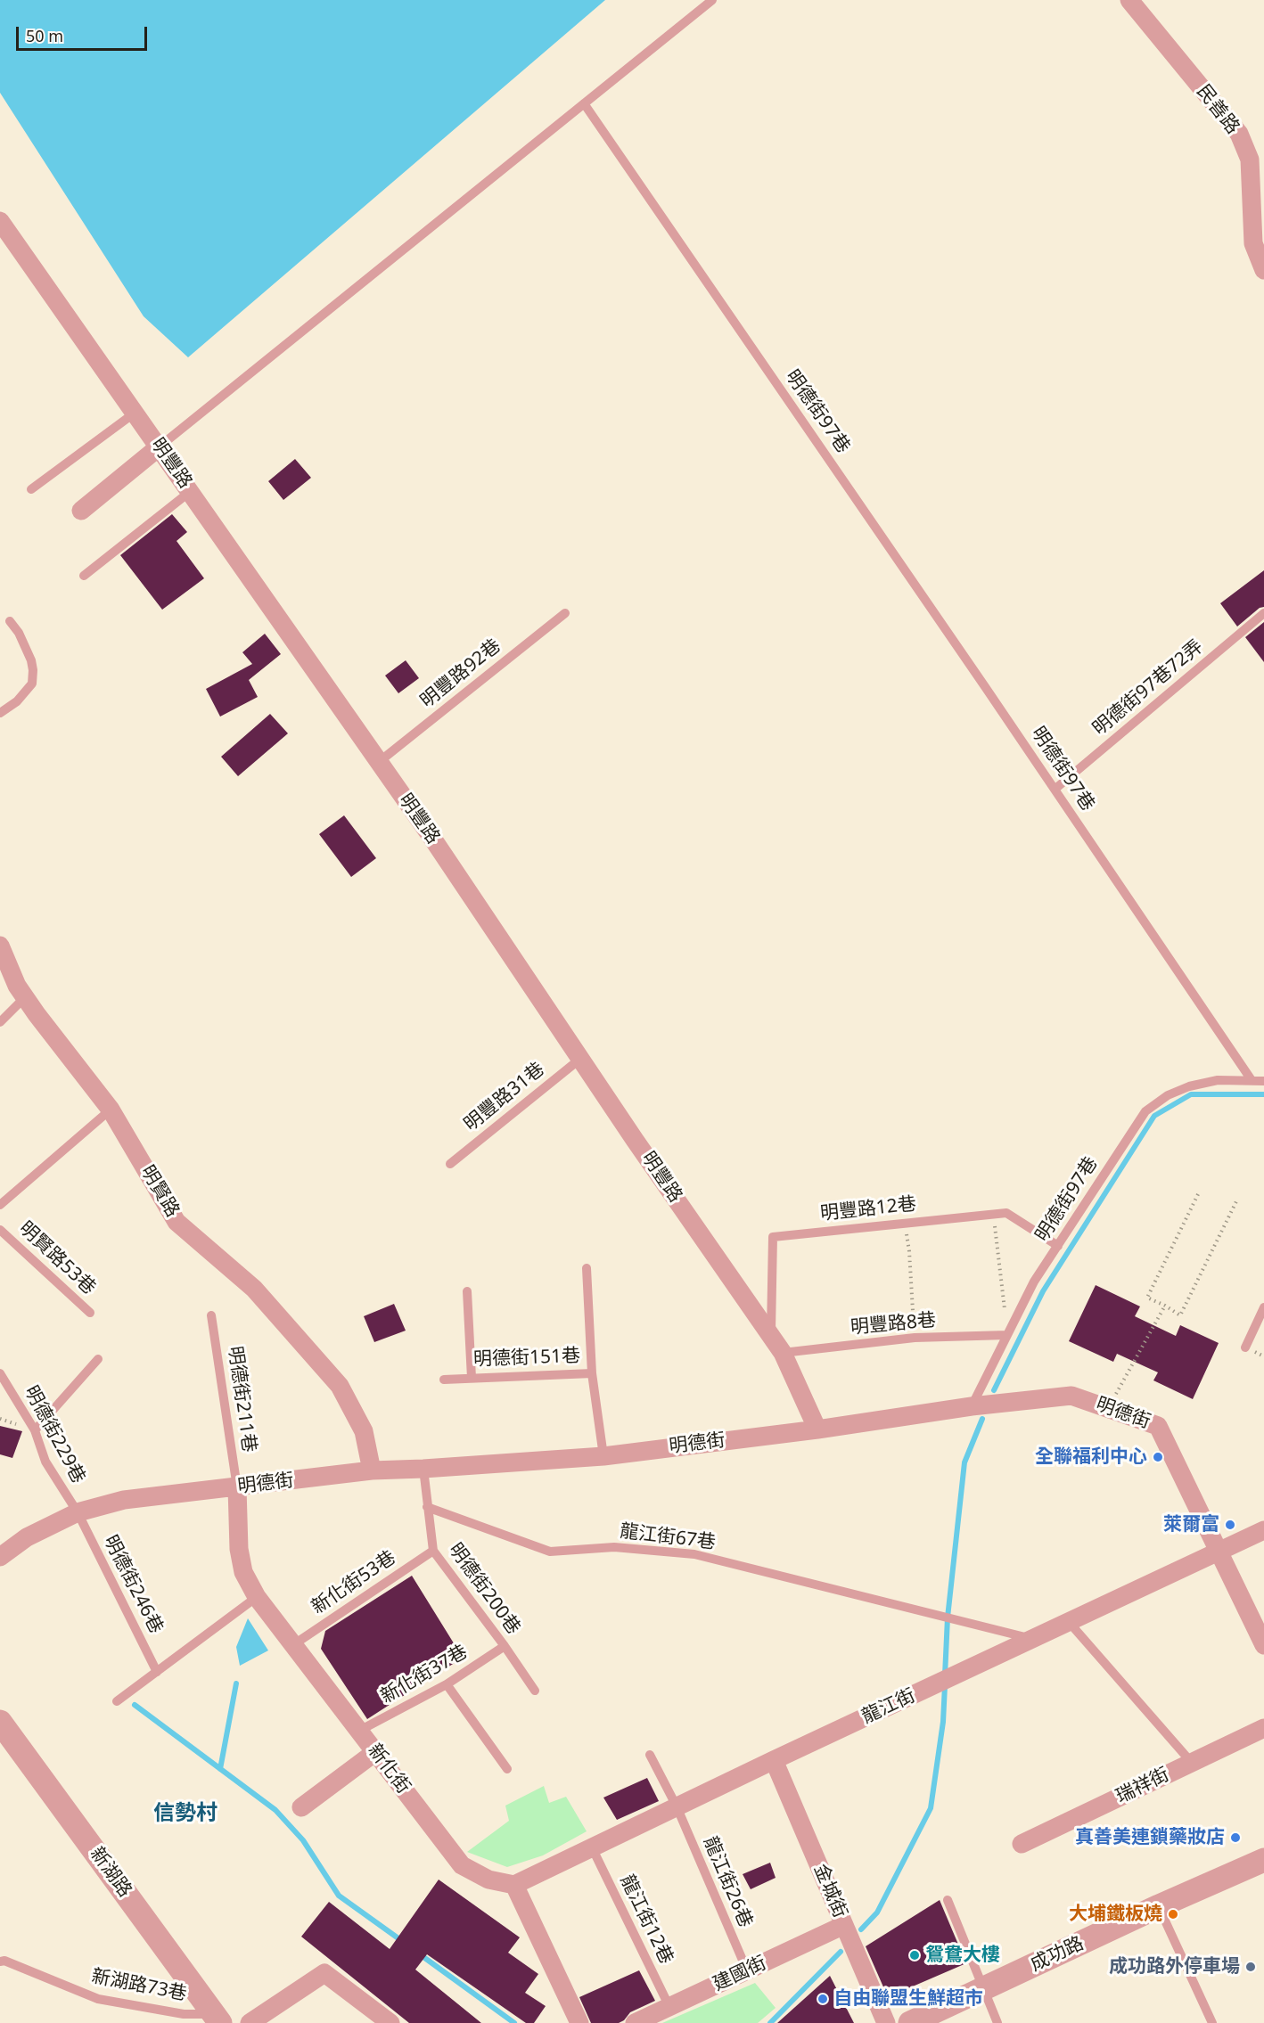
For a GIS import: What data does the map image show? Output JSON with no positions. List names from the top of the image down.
{
  "streets": {
    "street": [
      "民善路",
      "明豐路",
      "明賢路",
      "明德街",
      "龍江街",
      "新化街",
      "瑞祥街",
      "新湖路",
      "金城街",
      "成功路",
      "建國街"
    ],
    "lane": [
      "明德街97巷",
      "明豐路92巷",
      "明德街97巷72弄",
      "明豐路31巷",
      "明豐路12巷",
      "明賢路53巷",
      "明豐路8巷",
      "明德街151巷",
      "明德街211巷",
      "明德街229巷",
      "龍江街67巷",
      "新化街53巷",
      "明德街246巷",
      "明德街200巷",
      "新化街37巷",
      "龍江街26巷",
      "龍江街12巷",
      "新湖路73巷"
    ]
  },
  "crossings": [
    ["明德街97巷", "明德街97巷72弄"],
    ["明德街97巷", "明豐路12巷"],
    ["明德街97巷", "明豐路8巷"],
    ["明德街97巷", "明德街"],
    ["明豐路", "明豐路92巷"],
    ["明豐路", "明豐路31巷"],
    ["明豐路", "明豐路12巷"],
    ["明豐路", "明豐路8巷"],
    ["明豐路", "明德街"],
    ["明賢路", "明德街"],
    ["明德街151巷", "明德街"],
    ["明德街211巷", "明德街"],
    ["明德街211巷", "新化街"],
    ["明德街", "明德街229巷"],
    ["明德街", "明德街246巷"],
    ["明德街", "明德街200巷"],
    ["明德街", "龍江街"],
    ["明德街", "新化街"],
    ["明德街229巷", "明德街246巷"],
    ["龍江街67巷", "明德街200巷"],
    ["龍江街67巷", "龍江街"],
    ["新化街53巷", "明德街200巷"],
    ["新化街53巷", "新化街"],
    ["明德街200巷", "新化街37巷"],
    ["新化街37巷", "新化街"],
    ["龍江街", "新化街"],
    ["龍江街", "龍江街26巷"],
    ["龍江街", "金城街"],
    ["龍江街", "龍江街12巷"],
    ["新湖路", "新湖路73巷"],
    ["龍江街26巷", "建國街"],
    ["金城街", "建國街"],
    ["龍江街12巷", "建國街"]
  ],
  "districts": ["信勢村"],
  "places": [
    "全聯福利中心",
    "萊爾富",
    "真善美連鎖藥妝店",
    "大埔鐵板燒",
    "鴛鴦大樓",
    "成功路外停車場",
    "自由聯盟生鮮超市"
  ],
  "scale_bar": "50 m"
}
